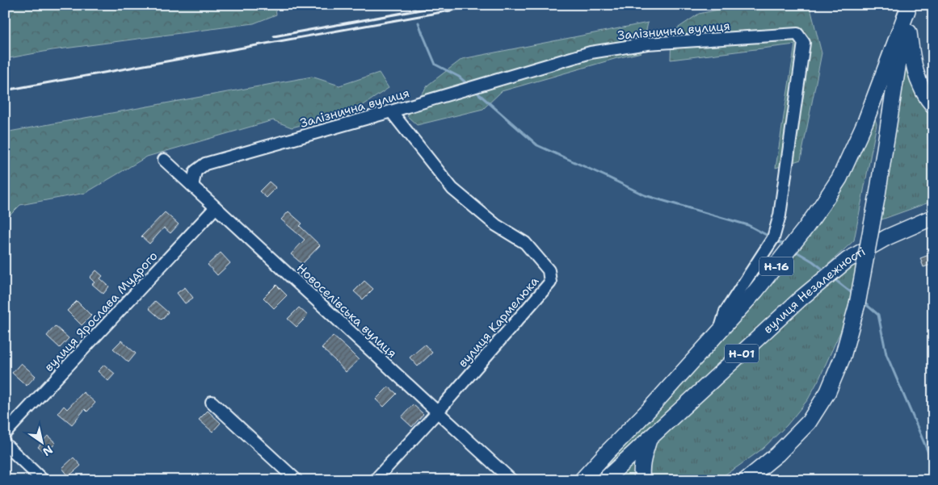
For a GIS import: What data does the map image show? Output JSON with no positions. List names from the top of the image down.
{
  "streets": {
    "main road": ["Н-16", "вулиця Незалежності", "Н-01"],
    "street": [
      "Залізнична вулиця",
      "Новоселівська вулиця",
      "вулиця Ярослава Мудрого",
      "вулиця Кармелюка"
    ]
  },
  "crossings": [
    ["Залізнична вулиця", "Н-16"],
    ["Залізнична вулиця", "Новоселівська вулиця"],
    ["Залізнична вулиця", "вулиця Кармелюка"],
    ["Новоселівська вулиця", "вулиця Ярослава Мудрого"],
    ["Новоселівська вулиця", "вулиця Кармелюка"]
  ],
  "north": "bottom right"
}
